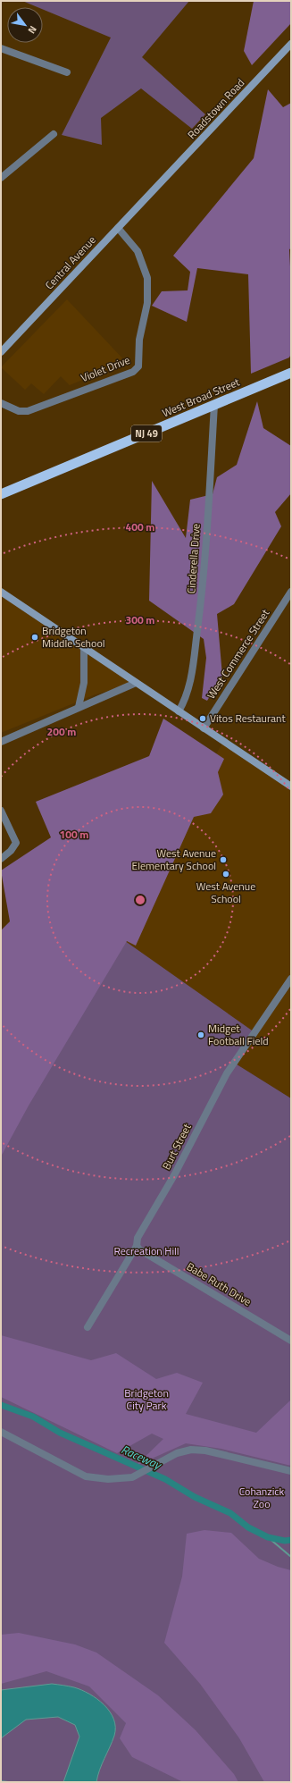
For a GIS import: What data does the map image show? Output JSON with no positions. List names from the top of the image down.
{
  "streets": {
    "highway": ["West Broad Street", "NJ 49"],
    "main road": ["Roadstown Road", "Central Avenue"],
    "street": [
      "Violet Drive",
      "Cinderella Drive",
      "West Commerce Street",
      "Burt Street",
      "Babe Ruth Drive"
    ]
  },
  "crossings": [
    ["Roadstown Road", "Central Avenue"],
    ["Central Avenue", "Violet Drive"],
    ["West Broad Street", "Cinderella Drive"],
    ["Burt Street", "Babe Ruth Drive"]
  ],
  "water": ["Raceway"],
  "parks": ["Recreation Hill", "Bridgeton City Park", "Cohanzick Zoo"],
  "places": [
    "Bridgeton Middle School",
    "Vitos Restaurant",
    "West Avenue Elementary School",
    "West Avenue School",
    "Midget Football Field"
  ],
  "north": "bottom right",
  "rings": [
    "400 m",
    "300 m",
    "200 m",
    "100 m"
  ]
}
